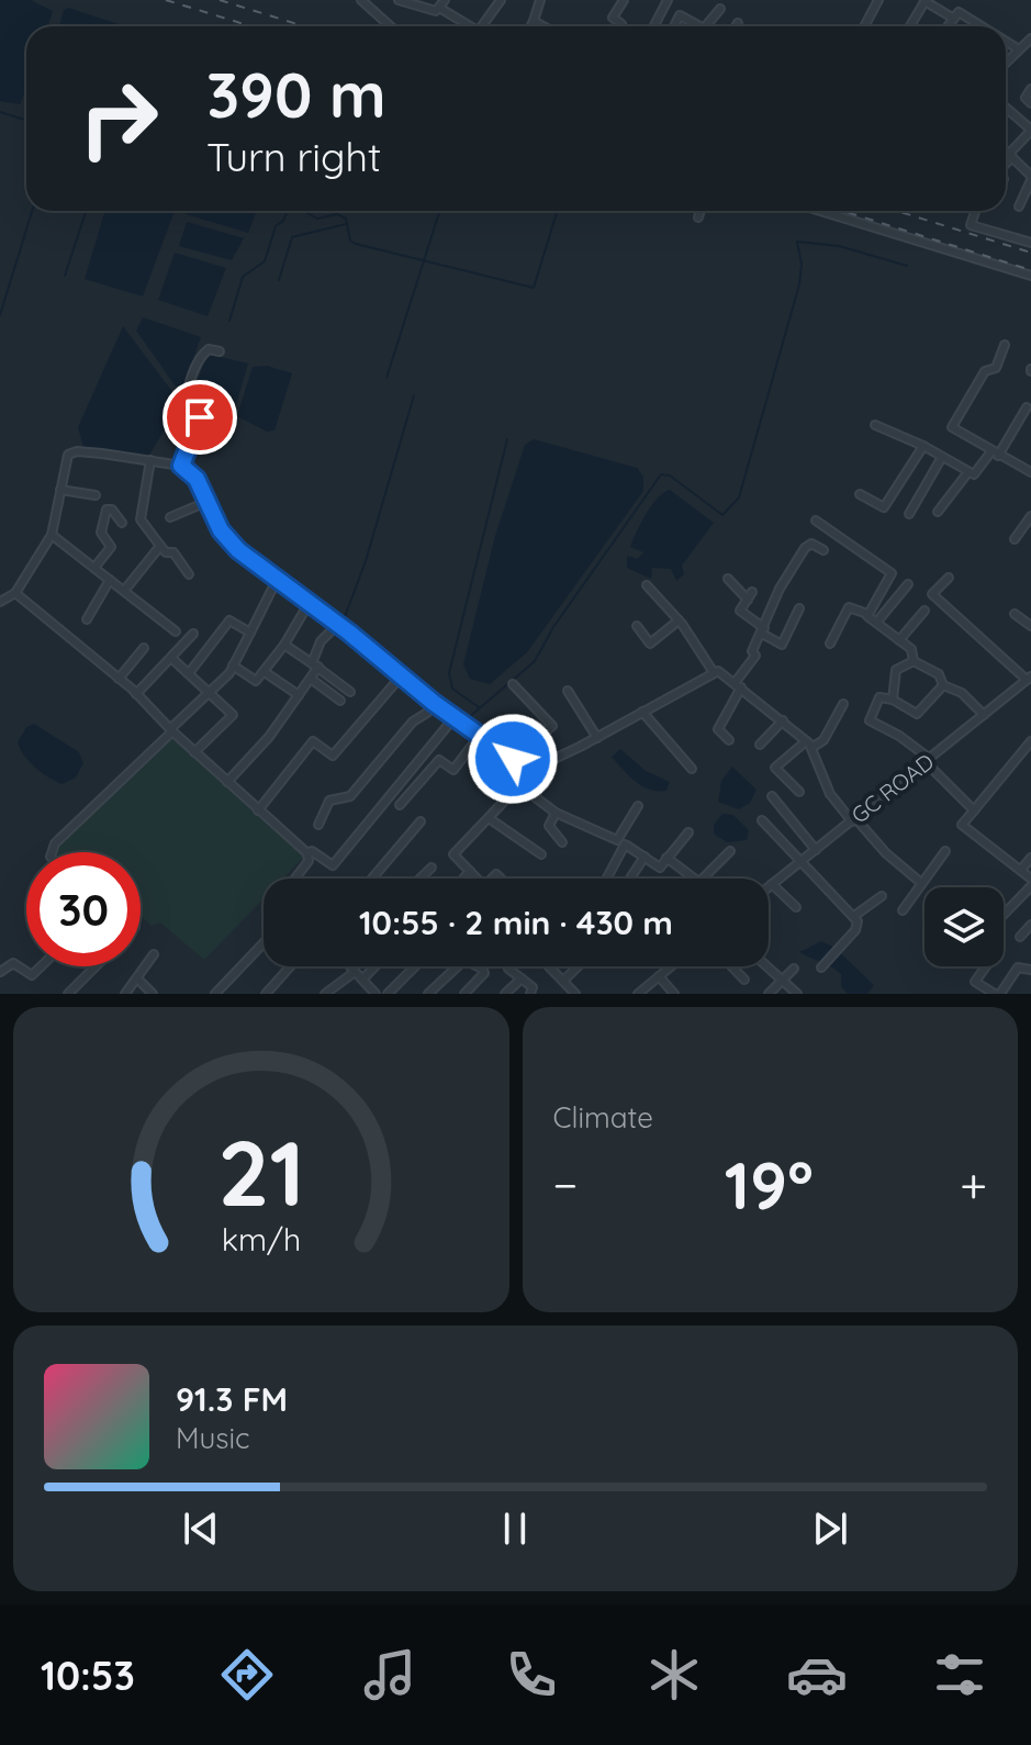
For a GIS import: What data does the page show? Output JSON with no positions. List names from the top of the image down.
{
  "streets": {
    "street": ["GC ROAD"]
  },
  "page": {
    "turn": ["390 m", "Turn right"],
    "limit": "30",
    "trip": "10:55 · 2 min · 430 m",
    "tile": "Climate",
    "heat": ["−", "19°", "+"],
    "song": ["91.3 FM", "Music"],
    "tabs": "10:53",
    "gauge": ["21", "km/h"]
  }
}
